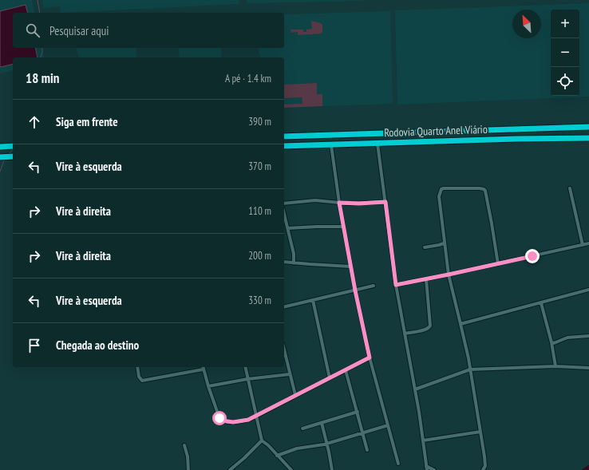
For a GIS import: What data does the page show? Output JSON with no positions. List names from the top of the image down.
{
  "streets": {
    "highway": ["Rodovia Quarto Anel Viário"]
  },
  "north": "top left",
  "page": {
    "map_buttons": ["+", "−"],
    "search": "Pesquisar aqui",
    "heading": ["18 min", "A pé · 1.4 km"],
    "list": [
      ["Siga em frente", "390 m"],
      ["Vire à esquerda", "370 m"],
      ["Vire à direita", "110 m"],
      ["Vire à direita", "200 m"],
      ["Vire à esquerda", "330 m"],
      "Chegada ao destino"
    ]
  }
}
